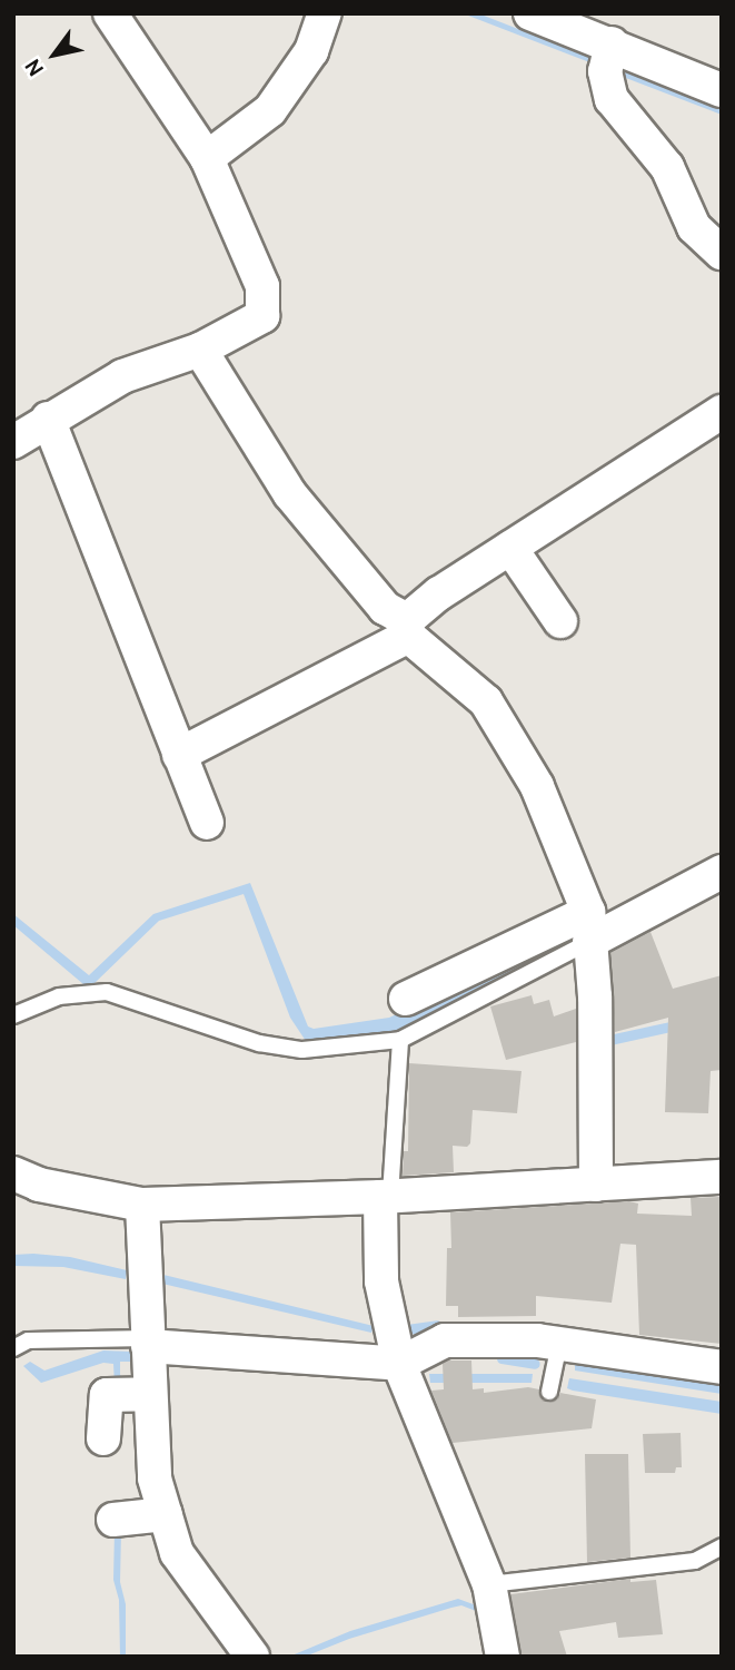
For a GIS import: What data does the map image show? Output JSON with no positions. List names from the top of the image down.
{
  "north": "bottom left"
}
